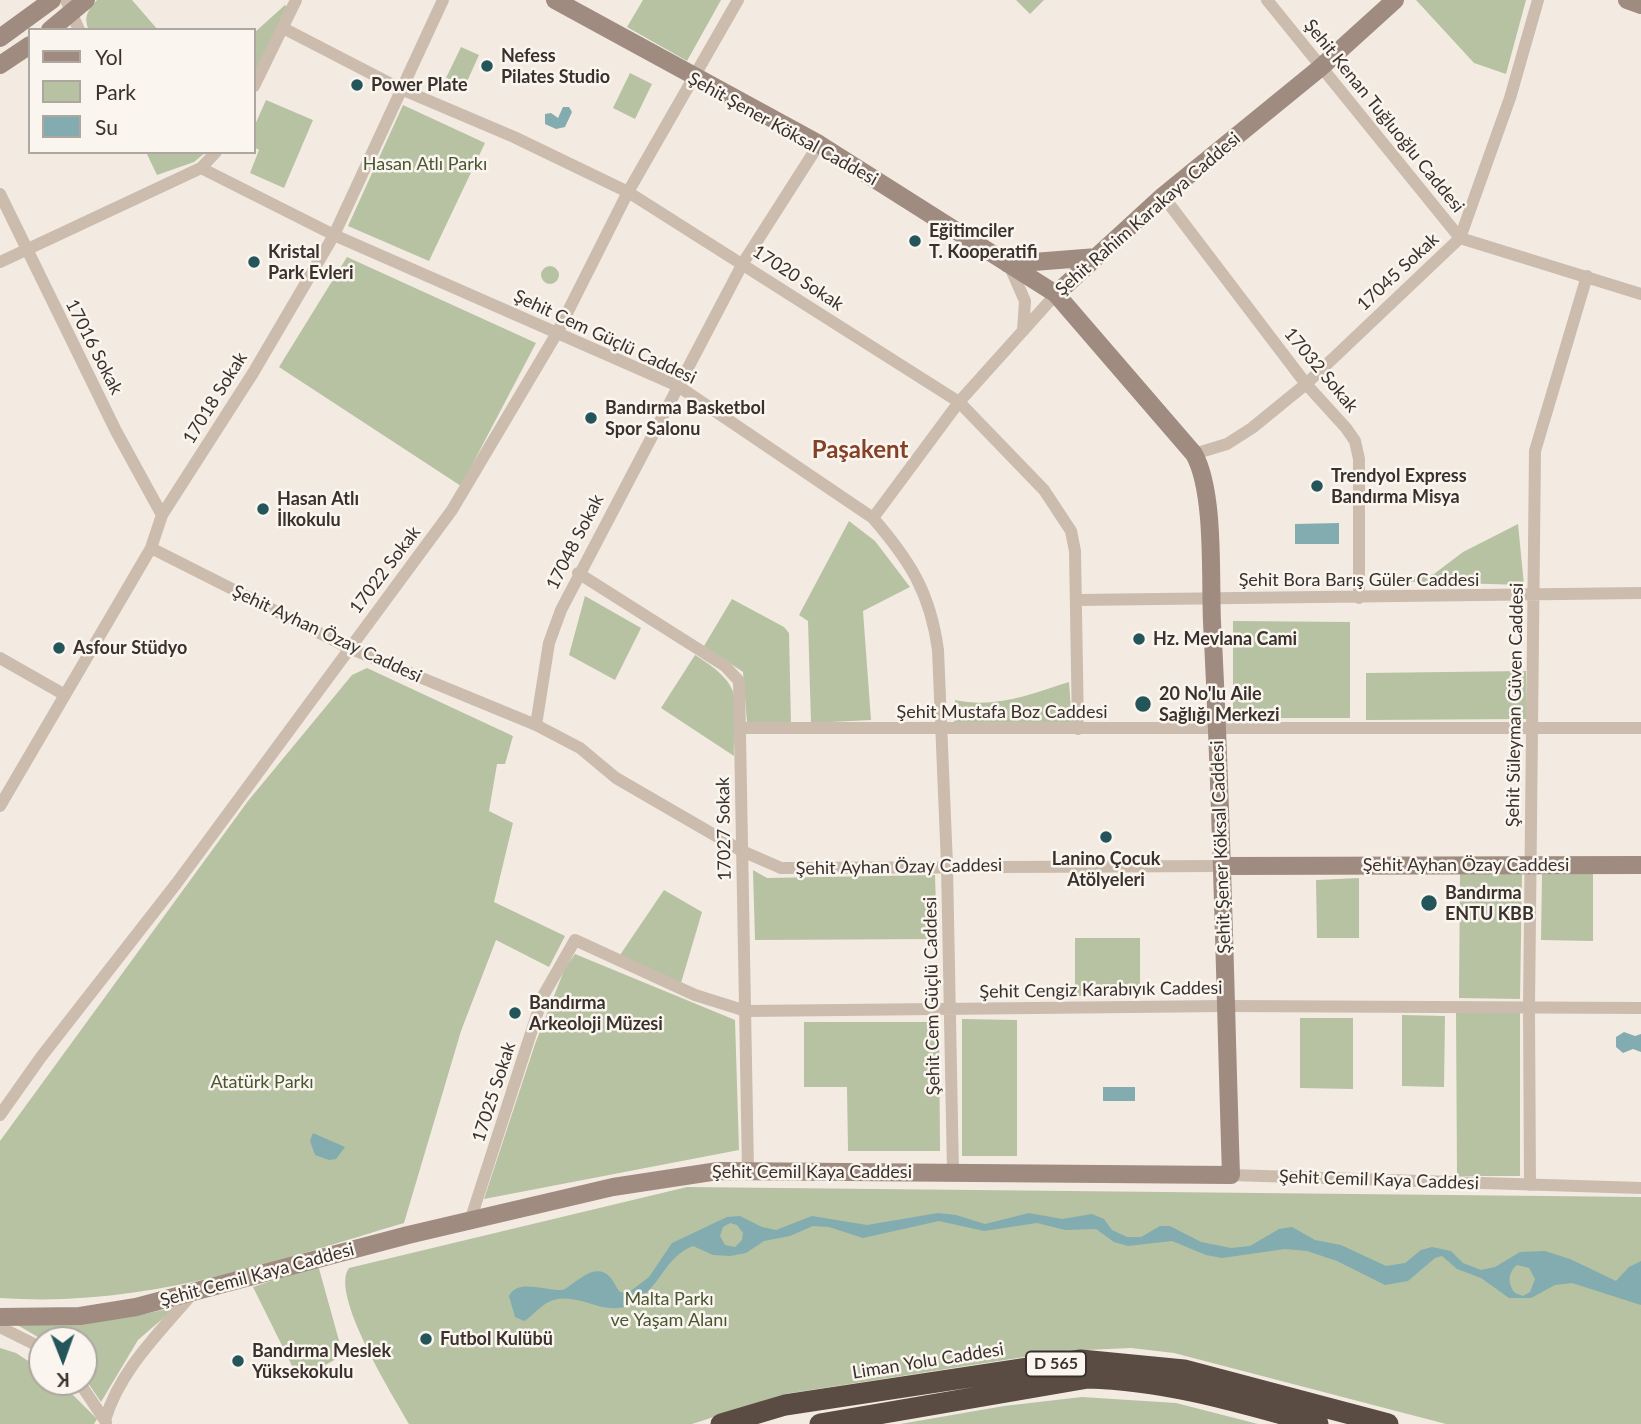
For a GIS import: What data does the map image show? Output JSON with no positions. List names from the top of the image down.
{
  "streets": {
    "highway": ["Liman Yolu Caddesi", "D 565"],
    "main road": [
      "Şehit Şener Köksal Caddesi",
      "Şehit Rahim Karakaya Caddesi",
      "Şehit Ayhan Özay Caddesi",
      "Şehit Cemil Kaya Caddesi"
    ],
    "street": [
      "Şehit Kenan Tuğluoğlu Caddesi",
      "17045 Sokak",
      "17020 Sokak",
      "Şehit Cem Güçlü Caddesi",
      "17016 Sokak",
      "17032 Sokak",
      "17018 Sokak",
      "17048 Sokak",
      "17022 Sokak",
      "Şehit Bora Barış Güler Caddesi",
      "Şehit Süleyman Güven Caddesi",
      "Şehit Mustafa Boz Caddesi",
      "17027 Sokak",
      "Şehit Cengiz Karabıyık Caddesi",
      "17025 Sokak"
    ]
  },
  "crossings": [
    ["Şehit Kenan Tuğluoğlu Caddesi", "Şehit Rahim Karakaya Caddesi"],
    ["Şehit Kenan Tuğluoğlu Caddesi", "17045 Sokak"],
    ["Şehit Kenan Tuğluoğlu Caddesi", "Şehit Süleyman Güven Caddesi"],
    ["Şehit Şener Köksal Caddesi", "Şehit Rahim Karakaya Caddesi"],
    ["Şehit Şener Köksal Caddesi", "17045 Sokak"],
    ["Şehit Şener Köksal Caddesi", "17048 Sokak"],
    ["Şehit Şener Köksal Caddesi", "17022 Sokak"],
    ["Şehit Şener Köksal Caddesi", "Şehit Bora Barış Güler Caddesi"],
    ["Şehit Şener Köksal Caddesi", "Şehit Ayhan Özay Caddesi"],
    ["Şehit Şener Köksal Caddesi", "Şehit Mustafa Boz Caddesi"],
    ["Şehit Şener Köksal Caddesi", "Şehit Cengiz Karabıyık Caddesi"],
    ["Şehit Şener Köksal Caddesi", "Şehit Cemil Kaya Caddesi"],
    ["Şehit Rahim Karakaya Caddesi", "17020 Sokak"],
    ["Şehit Rahim Karakaya Caddesi", "Şehit Cem Güçlü Caddesi"],
    ["Şehit Rahim Karakaya Caddesi", "17032 Sokak"],
    ["17045 Sokak", "17032 Sokak"],
    ["17020 Sokak", "17018 Sokak"],
    ["17020 Sokak", "17048 Sokak"],
    ["17020 Sokak", "17022 Sokak"],
    ["17020 Sokak", "Şehit Bora Barış Güler Caddesi"],
    ["17020 Sokak", "Şehit Mustafa Boz Caddesi"],
    ["Şehit Cem Güçlü Caddesi", "17018 Sokak"],
    ["Şehit Cem Güçlü Caddesi", "17048 Sokak"],
    ["Şehit Cem Güçlü Caddesi", "17022 Sokak"],
    ["Şehit Cem Güçlü Caddesi", "Şehit Ayhan Özay Caddesi"],
    ["Şehit Cem Güçlü Caddesi", "Şehit Mustafa Boz Caddesi"],
    ["Şehit Cem Güçlü Caddesi", "Şehit Cengiz Karabıyık Caddesi"],
    ["Şehit Cem Güçlü Caddesi", "Şehit Cemil Kaya Caddesi"],
    ["17016 Sokak", "17018 Sokak"],
    ["17032 Sokak", "Şehit Bora Barış Güler Caddesi"],
    ["17018 Sokak", "Şehit Ayhan Özay Caddesi"],
    ["17048 Sokak", "Şehit Ayhan Özay Caddesi"],
    ["17048 Sokak", "17027 Sokak"],
    ["17022 Sokak", "Şehit Ayhan Özay Caddesi"],
    ["Şehit Bora Barış Güler Caddesi", "Şehit Süleyman Güven Caddesi"],
    ["Şehit Ayhan Özay Caddesi", "Şehit Süleyman Güven Caddesi"],
    ["Şehit Ayhan Özay Caddesi", "17027 Sokak"],
    ["Şehit Süleyman Güven Caddesi", "Şehit Mustafa Boz Caddesi"],
    ["Şehit Süleyman Güven Caddesi", "Şehit Cengiz Karabıyık Caddesi"],
    ["Şehit Süleyman Güven Caddesi", "Şehit Cemil Kaya Caddesi"],
    ["Şehit Mustafa Boz Caddesi", "17027 Sokak"],
    ["17027 Sokak", "Şehit Cengiz Karabıyık Caddesi"],
    ["17027 Sokak", "Şehit Cemil Kaya Caddesi"],
    ["Şehit Cengiz Karabıyık Caddesi", "17025 Sokak"],
    ["17025 Sokak", "Şehit Cemil Kaya Caddesi"]
  ],
  "districts": ["Paşakent"],
  "parks": ["Hasan Atlı Parkı", "Atatürk Parkı", "Malta Parkı ve Yaşam Alanı"],
  "places": [
    "Nefess Pilates Studio",
    "Power Plate",
    "Eğitimciler T. Kooperatifi",
    "Kristal Park Evleri",
    "Bandırma Basketbol Spor Salonu",
    "Trendyol Express Bandırma Misya",
    "Hasan Atlı İlkokulu",
    "Hz. Mevlana Cami",
    "Asfour Stüdyo",
    "20 No'lu Aile Sağlığı Merkezi",
    "Lanino Çocuk Atölyeleri",
    "Bandırma ENTU KBB",
    "Bandırma Arkeoloji Müzesi",
    "Futbol Kulübü",
    "Bandırma Meslek Yüksekokulu"
  ],
  "legend": ["Yol", "Park", "Su"],
  "north": "bottom"
}
